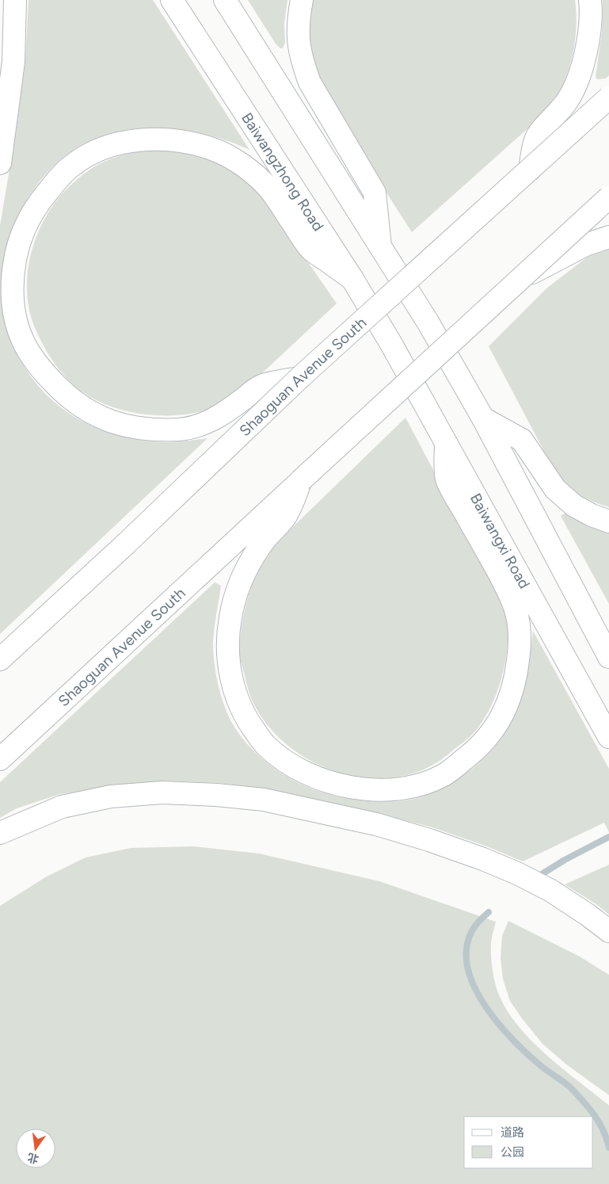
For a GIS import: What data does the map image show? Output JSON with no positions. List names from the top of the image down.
{
  "streets": {
    "main road": ["Baiwangzhong Road", "Shaoguan Avenue South", "Baiwangxi Road"]
  },
  "crossings": [
    ["Baiwangzhong Road", "Baiwangxi Road"]
  ],
  "legend": ["道路", "公园"],
  "north": "bottom"
}
